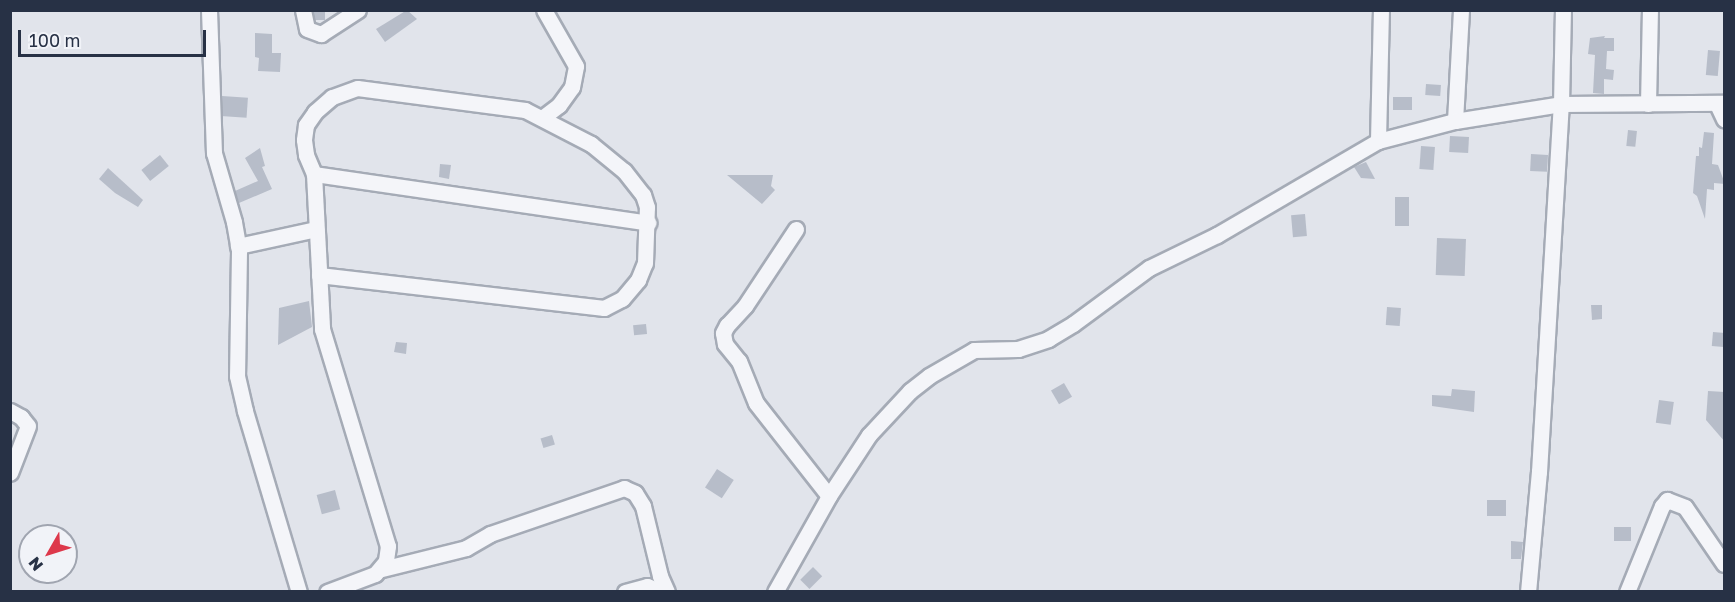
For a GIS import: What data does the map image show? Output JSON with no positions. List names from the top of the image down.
{
  "scale_bar": "100 m",
  "north": "bottom left"
}
